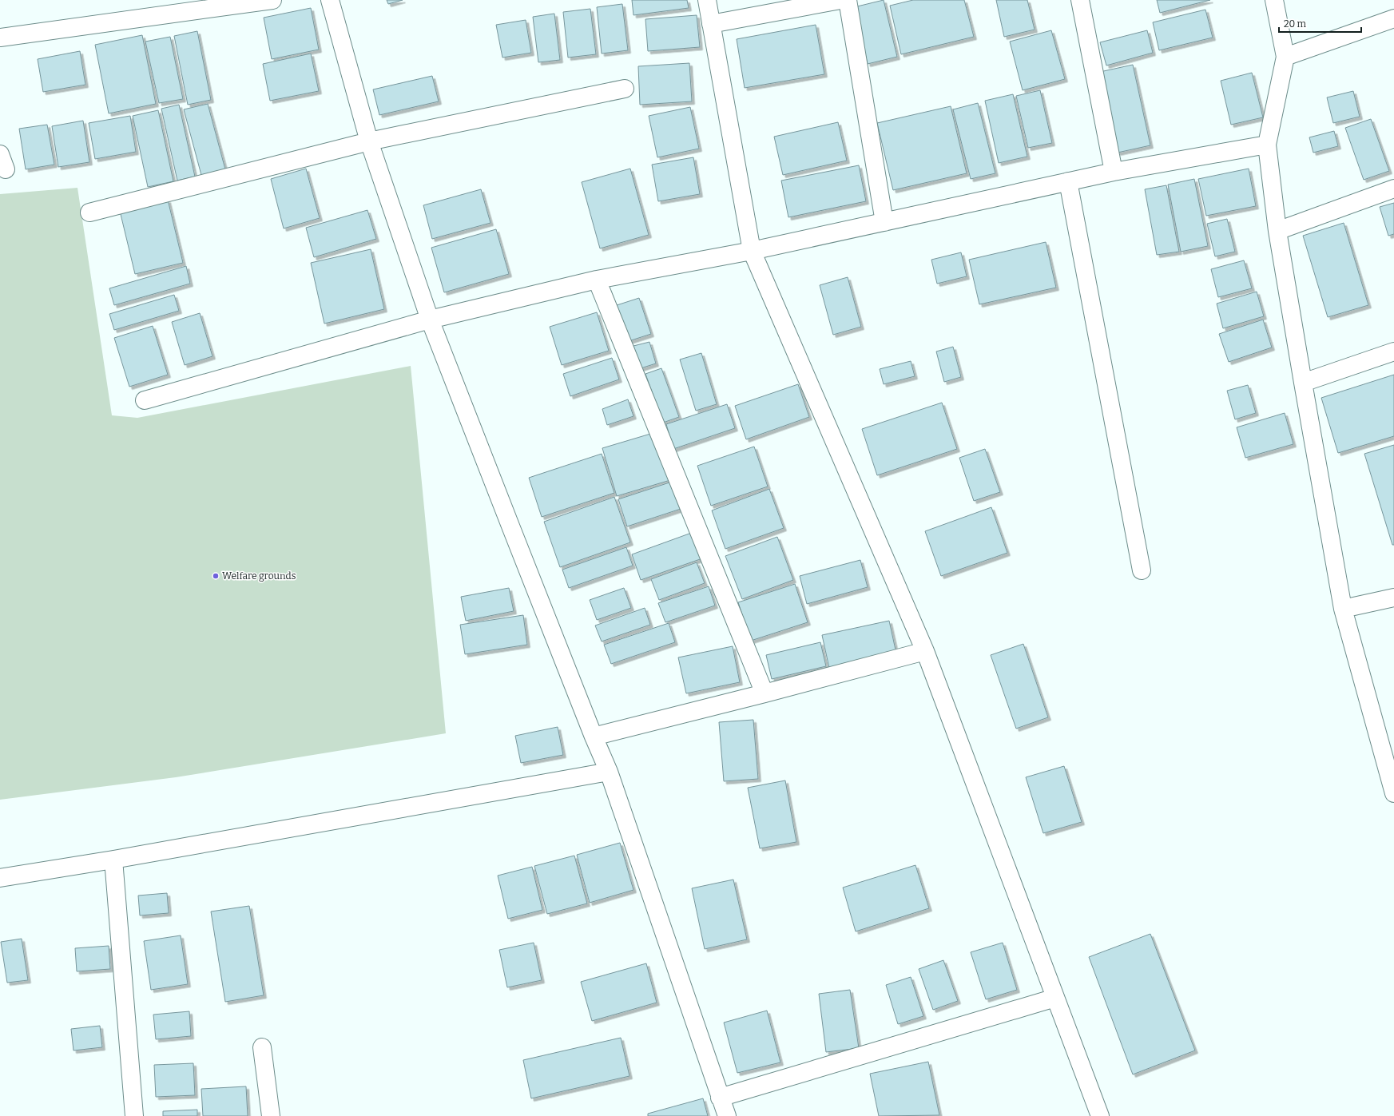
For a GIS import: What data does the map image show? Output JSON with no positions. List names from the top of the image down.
{
  "places": ["Welfare grounds"],
  "scale_bar": "20 m"
}
